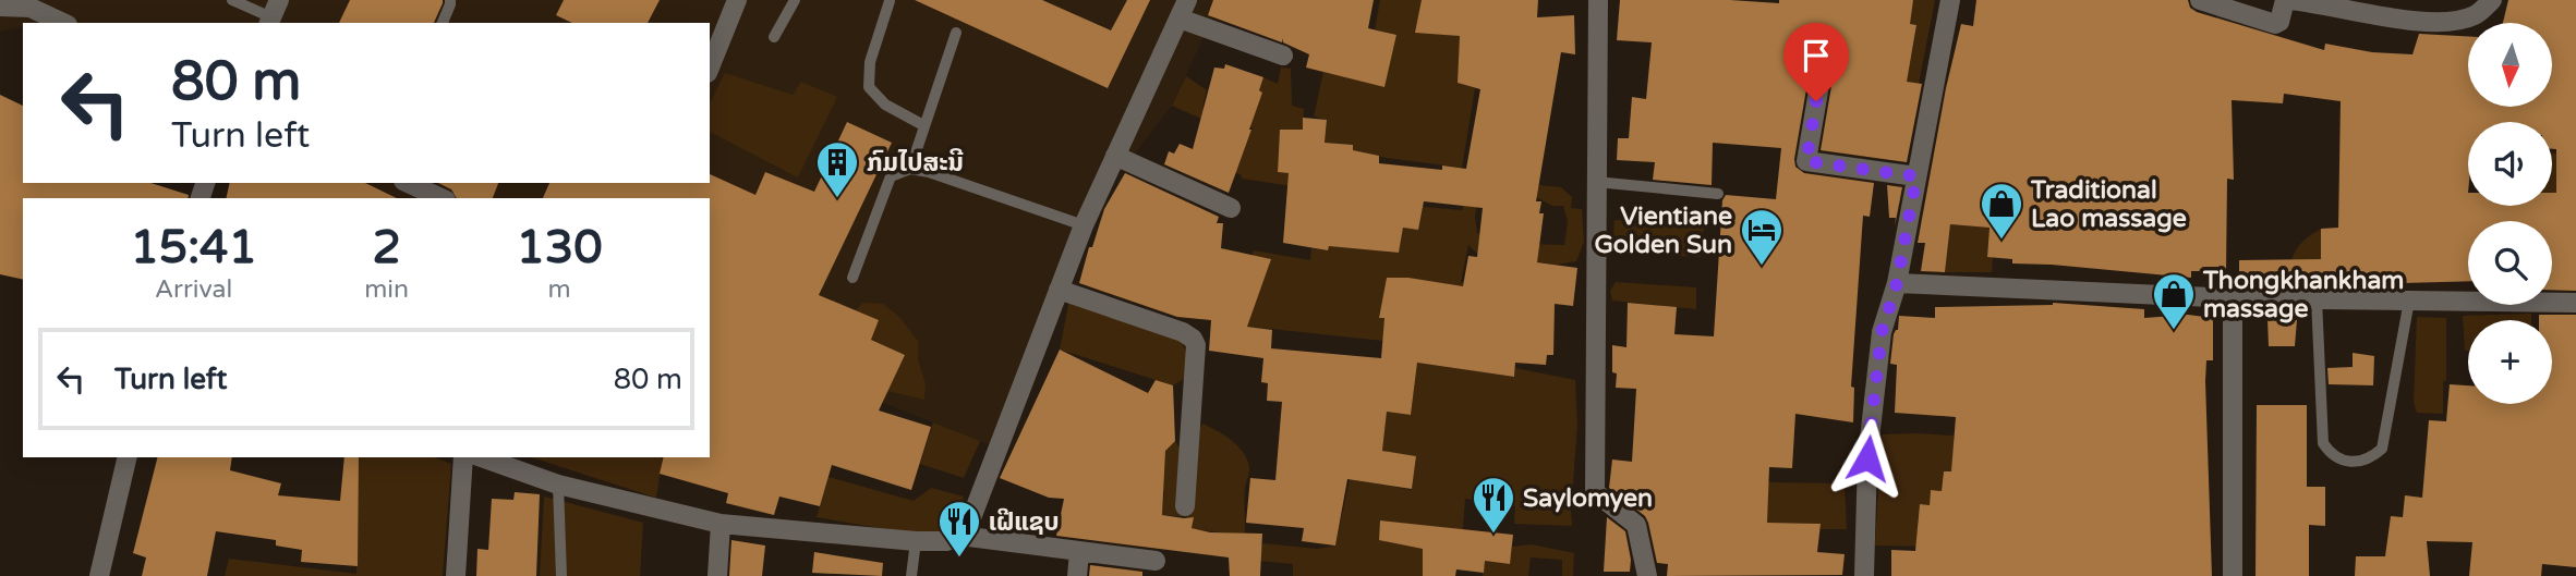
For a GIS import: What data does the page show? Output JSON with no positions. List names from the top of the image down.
{
  "places": {
    "building": ["ກົມໄປສະນີ"],
    "shop": ["Traditional Lao massage", "Thongkhankham massage"],
    "hotel": ["Vientiane Golden Sun"],
    "restaurant": ["Saylomyen", "ເຝີແຊບ"]
  },
  "north": "bottom",
  "page": {
    "map_buttons": "+",
    "turn": ["80 m", "Turn left"],
    "eta": [
      "15:41",
      "Arrival",
      "2",
      "min",
      "130",
      "m"
    ],
    "list": [
      {
        "name": "Turn left",
        "value": "80 m"
      }
    ]
  }
}
